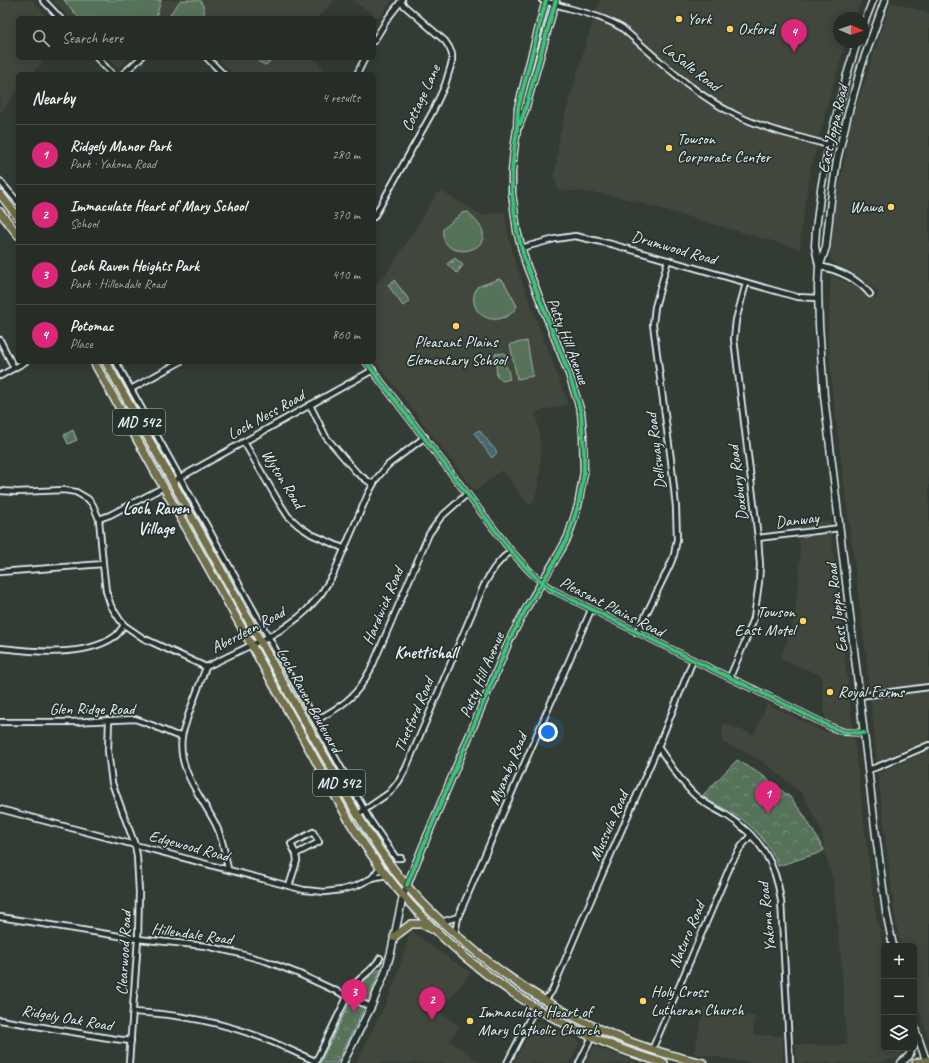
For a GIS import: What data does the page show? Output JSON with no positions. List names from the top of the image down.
{
  "streets": {
    "main road": [
      "East Joppa Road",
      "Putty Hill Avenue",
      "MD 542",
      "Loch Raven Boulevard"
    ],
    "street": [
      "LaSalle Road",
      "Cottage Lane",
      "Drumwood Road",
      "Loch Ness Road",
      "Dellsway Road",
      "Wyton Road",
      "Doxbury Road",
      "Danway",
      "Hardwick Road",
      "Pleasant Plains Road",
      "Aberdeen Road",
      "Glen Ridge Road",
      "Thetford Road",
      "Myamby Road",
      "Mussula Road",
      "Edgewood Road",
      "Yakona Road",
      "Hillendale Road",
      "Naturo Road",
      "Clearwood Road",
      "Ridgely Oak Road"
    ]
  },
  "crossings": [
    ["LaSalle Road", "East Joppa Road"],
    ["LaSalle Road", "Putty Hill Avenue"],
    ["East Joppa Road", "Drumwood Road"],
    ["East Joppa Road", "Danway"],
    ["East Joppa Road", "Pleasant Plains Road"],
    ["Drumwood Road", "Putty Hill Avenue"],
    ["Drumwood Road", "Dellsway Road"],
    ["Drumwood Road", "Doxbury Road"],
    ["Putty Hill Avenue", "Pleasant Plains Road"],
    ["Putty Hill Avenue", "Loch Raven Boulevard"],
    ["Putty Hill Avenue", "Hillendale Road"],
    ["Loch Ness Road", "Wyton Road"],
    ["Loch Ness Road", "Pleasant Plains Road"],
    ["Loch Ness Road", "Loch Raven Boulevard"],
    ["Dellsway Road", "Pleasant Plains Road"],
    ["Wyton Road", "Aberdeen Road"],
    ["Doxbury Road", "Danway"],
    ["Doxbury Road", "Pleasant Plains Road"],
    ["Hardwick Road", "Pleasant Plains Road"],
    ["Hardwick Road", "Loch Raven Boulevard"],
    ["Pleasant Plains Road", "Aberdeen Road"],
    ["Pleasant Plains Road", "Thetford Road"],
    ["Pleasant Plains Road", "Myamby Road"],
    ["Pleasant Plains Road", "Mussula Road"],
    ["Aberdeen Road", "Loch Raven Boulevard"],
    ["Loch Raven Boulevard", "Thetford Road"],
    ["Loch Raven Boulevard", "Myamby Road"],
    ["Loch Raven Boulevard", "Mussula Road"],
    ["Loch Raven Boulevard", "Edgewood Road"],
    ["Loch Raven Boulevard", "Naturo Road"],
    ["Glen Ridge Road", "Clearwood Road"],
    ["Mussula Road", "Yakona Road"],
    ["Edgewood Road", "Clearwood Road"],
    ["Yakona Road", "Naturo Road"],
    ["Hillendale Road", "Clearwood Road"],
    ["Clearwood Road", "Ridgely Oak Road"]
  ],
  "districts": ["Loch Raven Village", "Knettishall"],
  "places": [
    "York",
    "Oxford",
    "Towson Corporate Center",
    "Wawa",
    "Pleasant Plains Elementary School",
    "Towson East Motel",
    "Royal Farms",
    "Holy Cross Lutheran Church",
    "Immaculate Heart of Mary Catholic Church"
  ],
  "north": "right",
  "page": {
    "search": "Search here",
    "pins": [
      "4",
      "1",
      "3",
      "2"
    ],
    "heading": ["Nearby", "4 results"],
    "list": [
      {
        "mark": "1",
        "name": "Ridgely Manor Park",
        "note": "Park · Yakona Road",
        "value": "280 m"
      },
      {
        "mark": "2",
        "name": "Immaculate Heart of Mary School",
        "note": "School",
        "value": "370 m"
      },
      {
        "mark": "3",
        "name": "Loch Raven Heights Park",
        "note": "Park · Hillendale Road",
        "value": "410 m"
      },
      {
        "mark": "4",
        "name": "Potomac",
        "note": "Place",
        "value": "860 m"
      }
    ],
    "map_buttons": ["+", "−"]
  }
}
